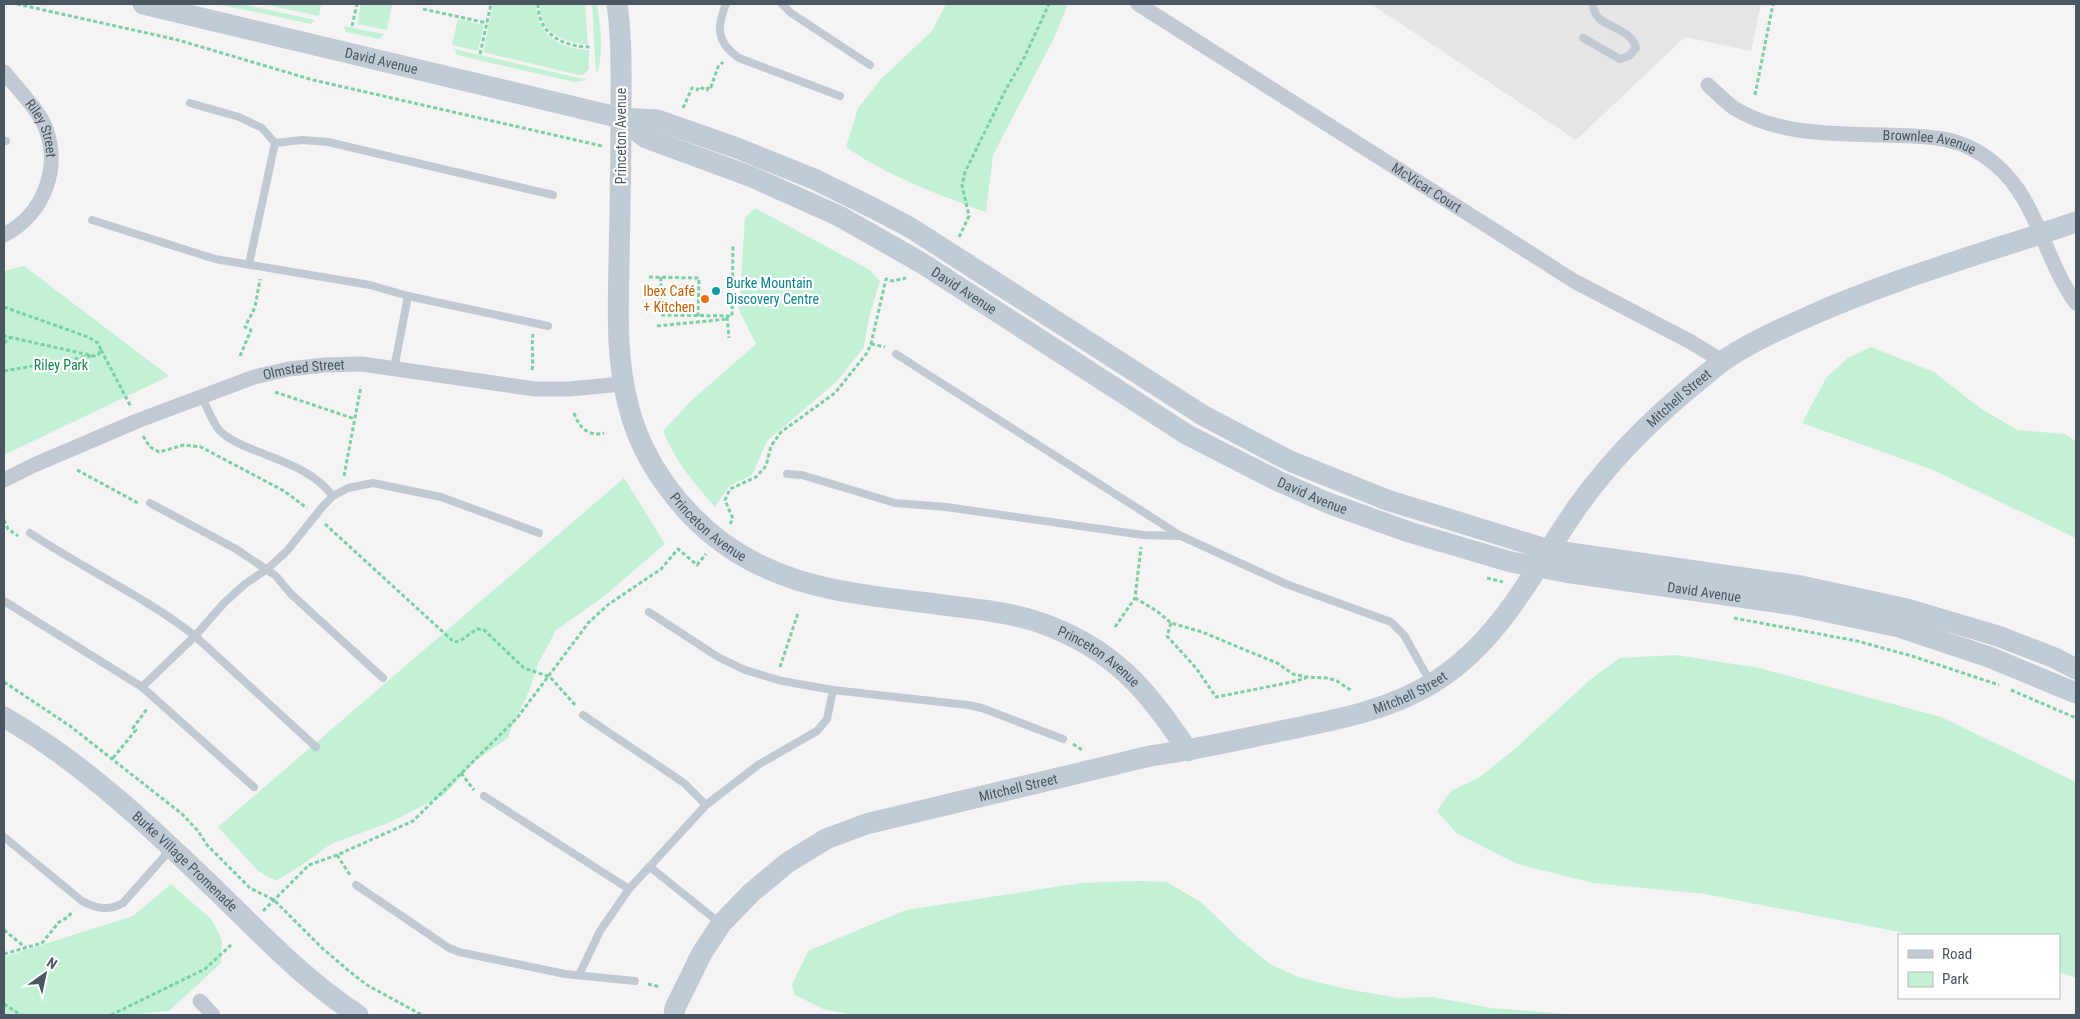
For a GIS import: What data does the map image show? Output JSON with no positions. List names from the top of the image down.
{
  "streets": {
    "street": [
      "David Avenue",
      "Riley Street",
      "Princeton Avenue",
      "Brownlee Avenue",
      "McVicar Court",
      "Olmsted Street",
      "Mitchell Street",
      "Burke Village Promenade"
    ]
  },
  "crossings": [
    ["David Avenue", "Princeton Avenue"],
    ["David Avenue", "Mitchell Street"],
    ["Princeton Avenue", "Olmsted Street"],
    ["Princeton Avenue", "Mitchell Street"],
    ["Brownlee Avenue", "Mitchell Street"],
    ["McVicar Court", "Mitchell Street"]
  ],
  "parks": ["Riley Park"],
  "places": ["Burke Mountain Discovery Centre", "Ibex Café + Kitchen"],
  "legend": ["Road", "Park"],
  "north": "top right"
}
